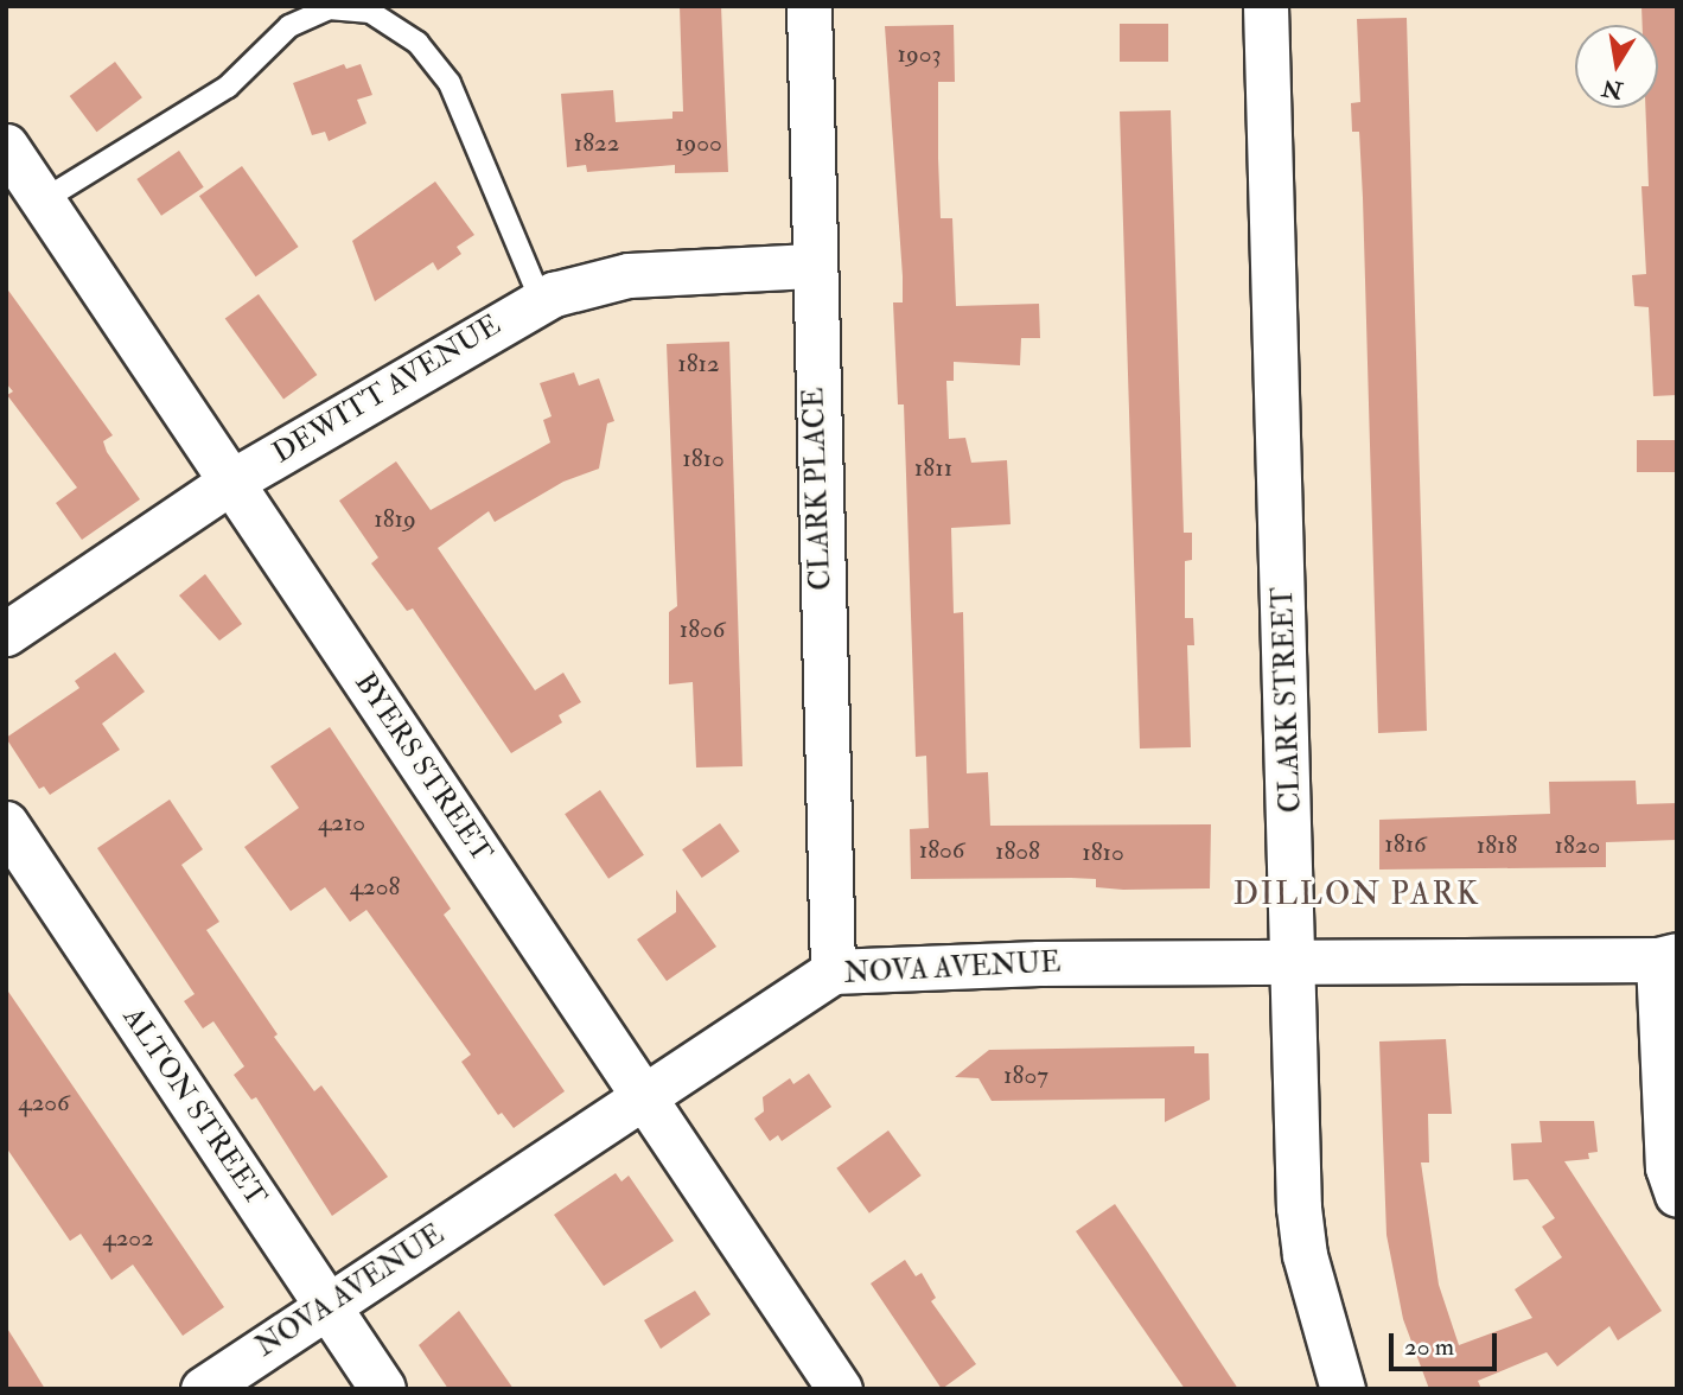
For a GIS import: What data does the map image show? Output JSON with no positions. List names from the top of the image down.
{
  "streets": {
    "street": [
      "DEWITT AVENUE",
      "CLARK PLACE",
      "CLARK STREET",
      "BYERS STREET",
      "NOVA AVENUE",
      "ALTON STREET"
    ]
  },
  "crossings": [
    ["DEWITT AVENUE", "CLARK PLACE"],
    ["DEWITT AVENUE", "BYERS STREET"],
    ["CLARK PLACE", "NOVA AVENUE"],
    ["CLARK STREET", "NOVA AVENUE"],
    ["BYERS STREET", "NOVA AVENUE"],
    ["NOVA AVENUE", "ALTON STREET"]
  ],
  "districts": ["DILLON PARK"],
  "house_numbers": [
    "1903",
    "1822",
    "1900",
    "1812",
    "1810",
    "1811",
    "1819",
    "1806",
    "4210",
    "1816",
    "1818",
    "1820",
    "1806",
    "1808",
    "1810",
    "4208",
    "1807",
    "4206",
    "4202"
  ],
  "scale_bar": "20 m",
  "north": "bottom"
}
